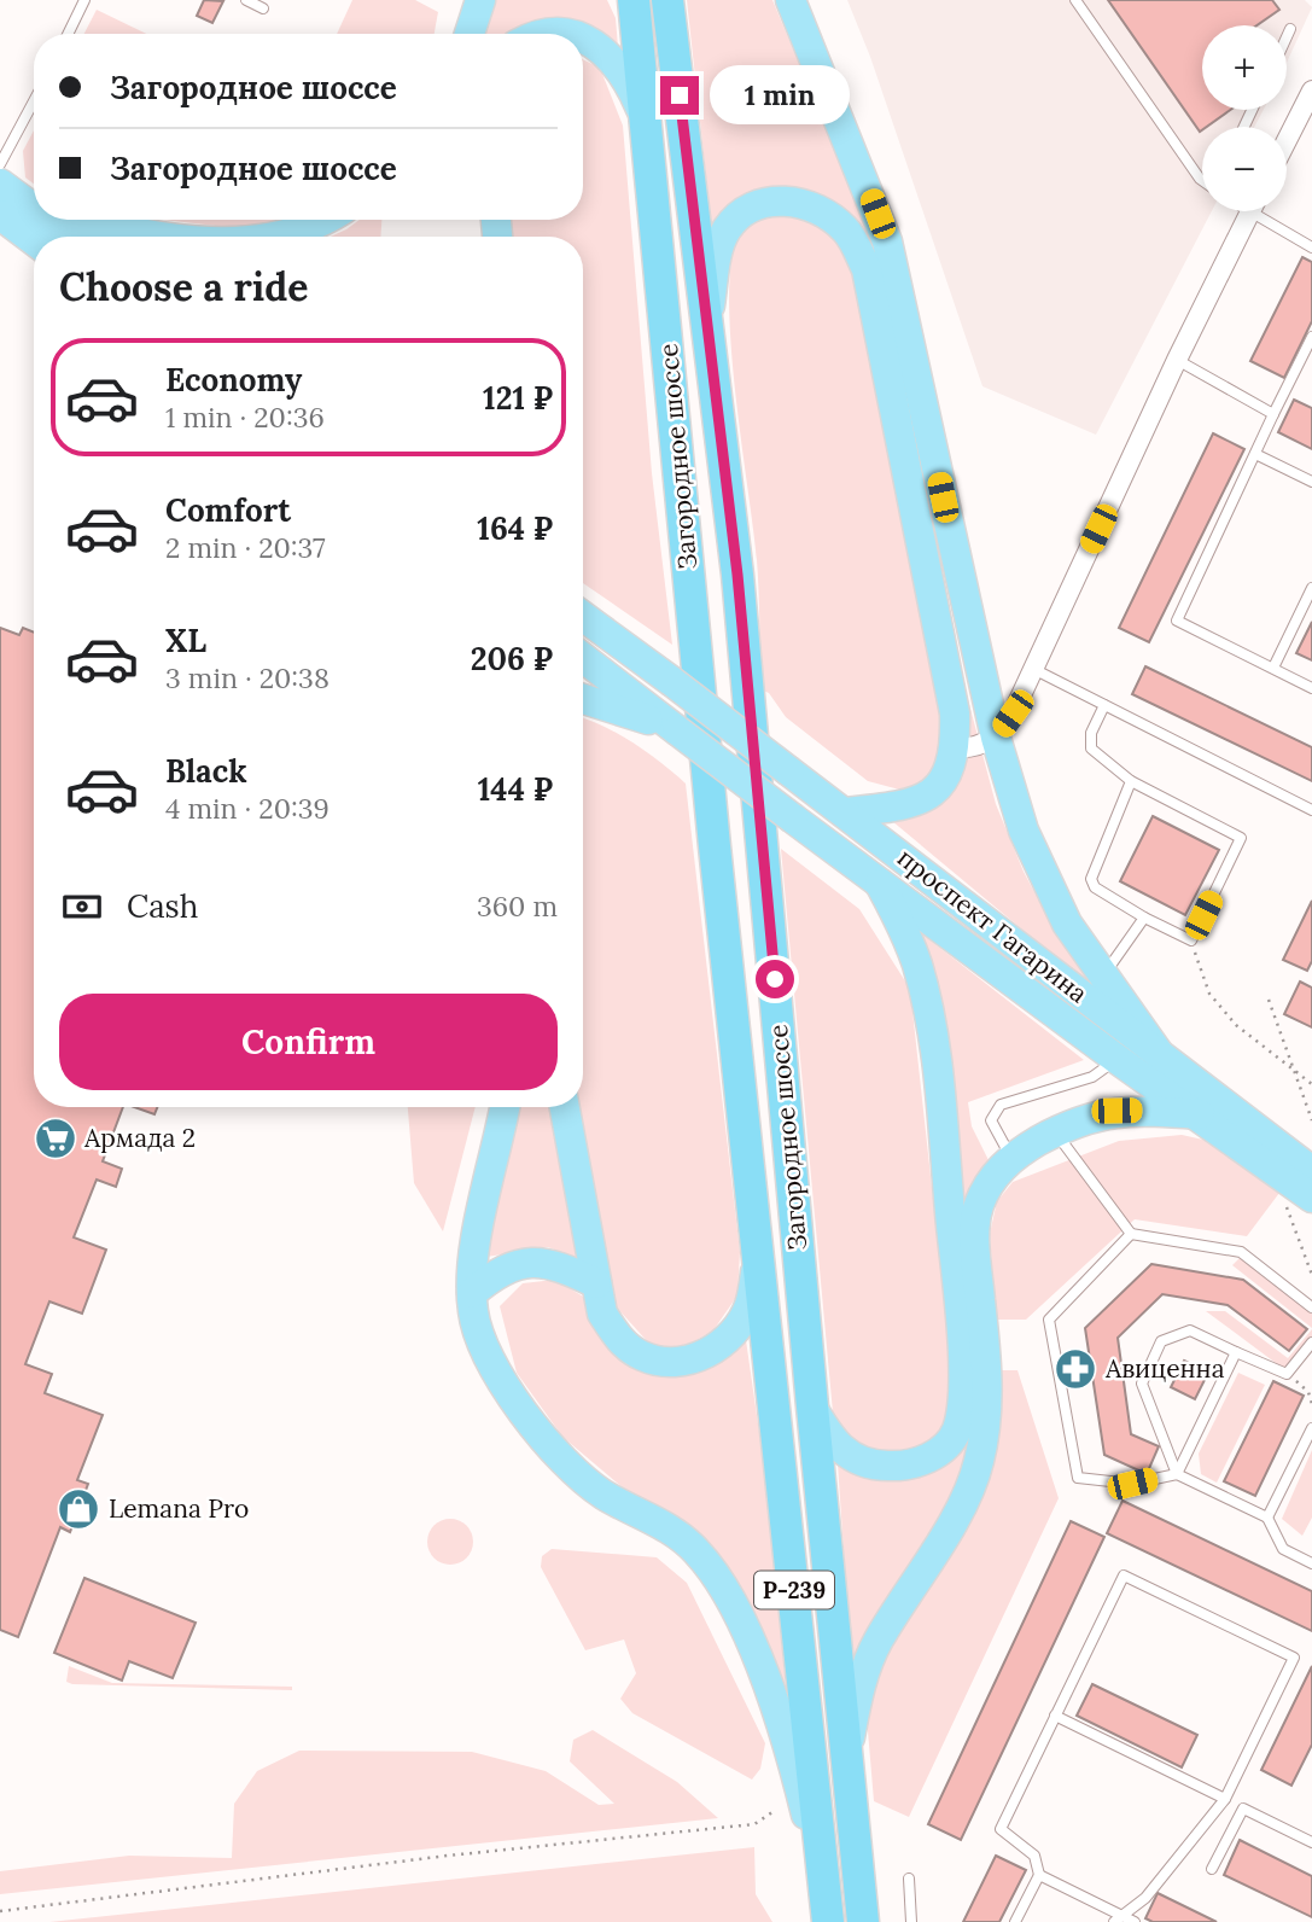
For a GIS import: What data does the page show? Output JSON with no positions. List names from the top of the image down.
{
  "streets": {
    "highway": ["Загородное шоссе", "Р-239"],
    "main road": ["проспект Гагарина"]
  },
  "places": {
    "supermarket": ["Армада 2"],
    "pharmacy": ["Авиценна"],
    "shop": ["Lemana Pro"]
  },
  "page": {
    "map_buttons": ["+", "−"],
    "banner": ["Загородное шоссе", "Загородное шоссе"],
    "bubble": "1 min",
    "heading": "Choose a ride",
    "list": [
      {
        "name": "Economy",
        "note": "1 min · 20:36",
        "value": "121 ₽"
      },
      {
        "name": "Comfort",
        "note": "2 min · 20:37",
        "value": "164 ₽"
      },
      {
        "name": "XL",
        "note": "3 min · 20:38",
        "value": "206 ₽"
      },
      {
        "name": "Black",
        "note": "4 min · 20:39",
        "value": "144 ₽"
      }
    ],
    "pay": ["Cash", "360 m"],
    "buttons": "Confirm"
  }
}
